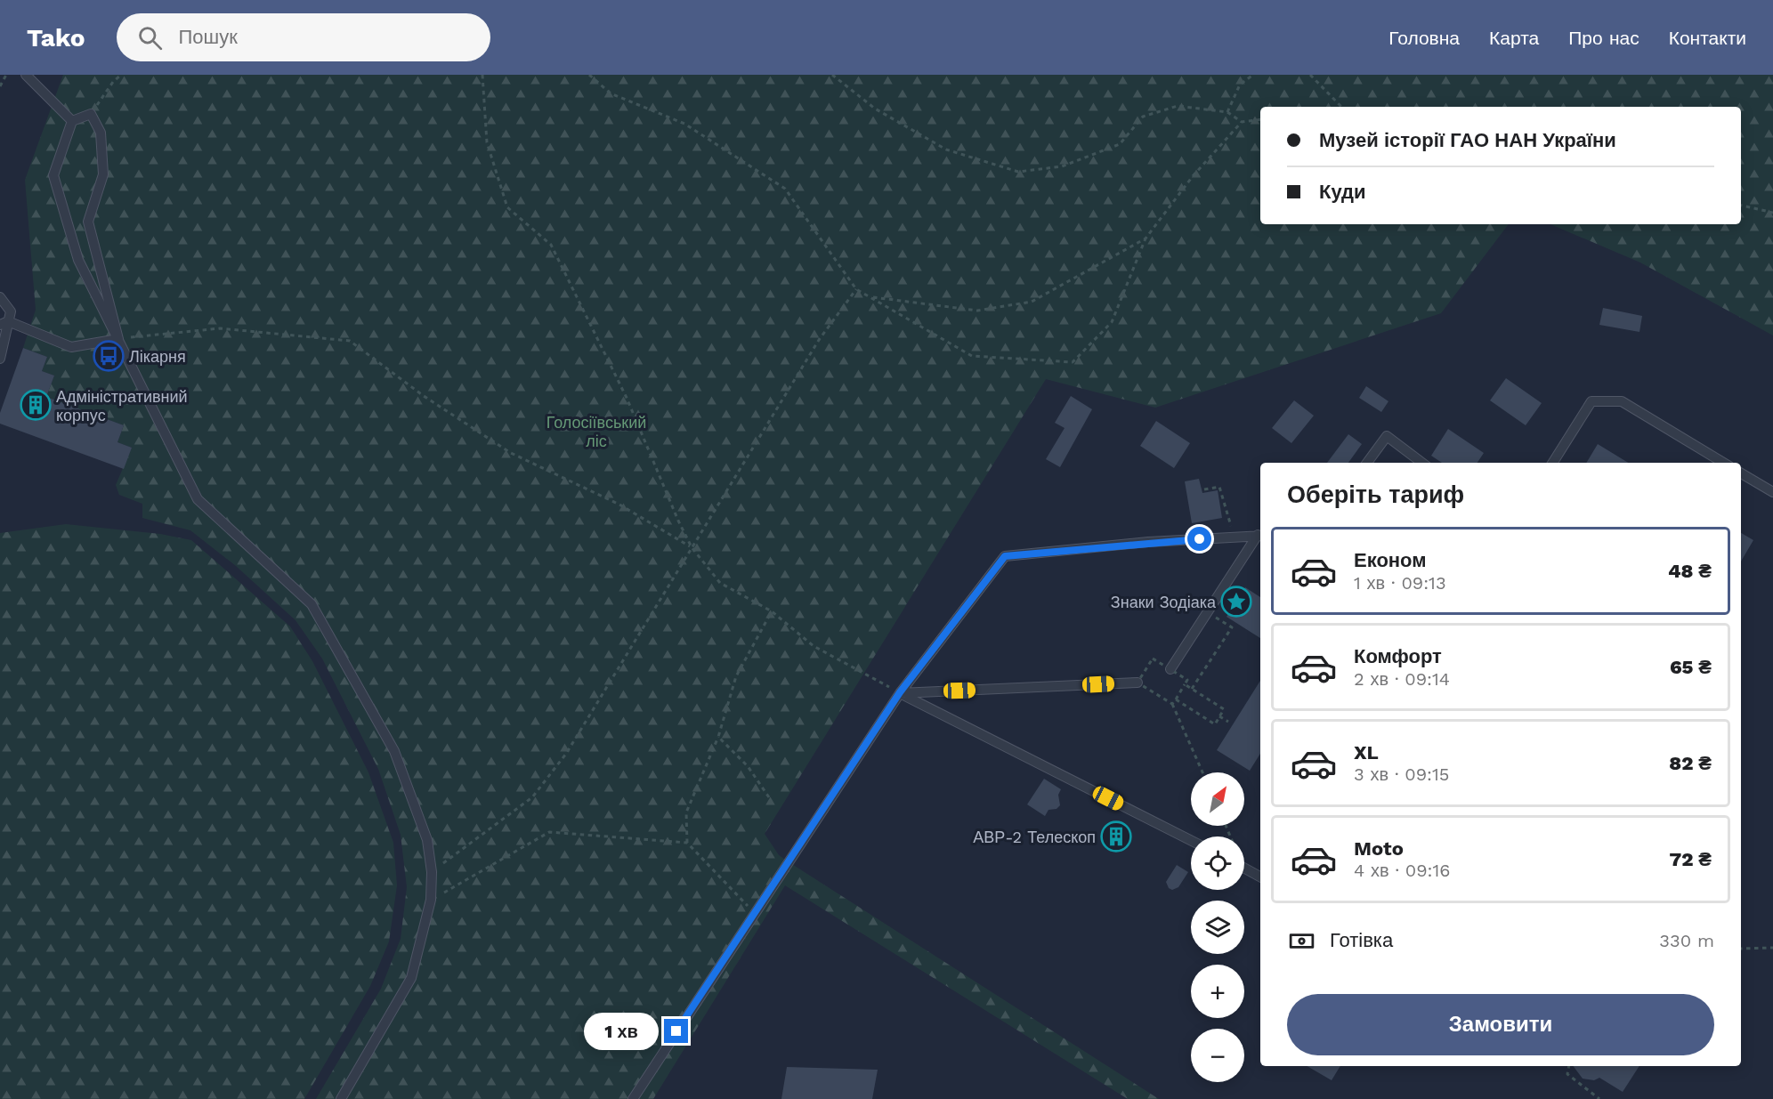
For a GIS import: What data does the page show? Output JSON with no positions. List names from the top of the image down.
{
  "parks": ["Голосіївський ліс"],
  "places": {
    "bus stop": ["Лікарня"],
    "building": ["Адміністративний корпус", "АВР-2 Телескоп"],
    "place": ["Знаки Зодіака"]
  },
  "north": "top right",
  "page": {
    "header": "Tako",
    "search": "Пошук",
    "nav": [
      "Головна",
      "Карта",
      "Про нас",
      "Контакти"
    ],
    "banner": ["Музей історії ГАО НАН України", "Куди"],
    "heading": "Оберіть тариф",
    "list": [
      {
        "name": "Економ",
        "note": "1 хв · 09:13",
        "value": "48 ₴"
      },
      {
        "name": "Комфорт",
        "note": "2 хв · 09:14",
        "value": "65 ₴"
      },
      {
        "name": "XL",
        "note": "3 хв · 09:15",
        "value": "82 ₴"
      },
      {
        "name": "Moto",
        "note": "4 хв · 09:16",
        "value": "72 ₴"
      }
    ],
    "map_buttons": ["+", "−"],
    "pay": ["Готівка", "330 m"],
    "buttons": "Замовити",
    "bubble": "1 хв"
  }
}
